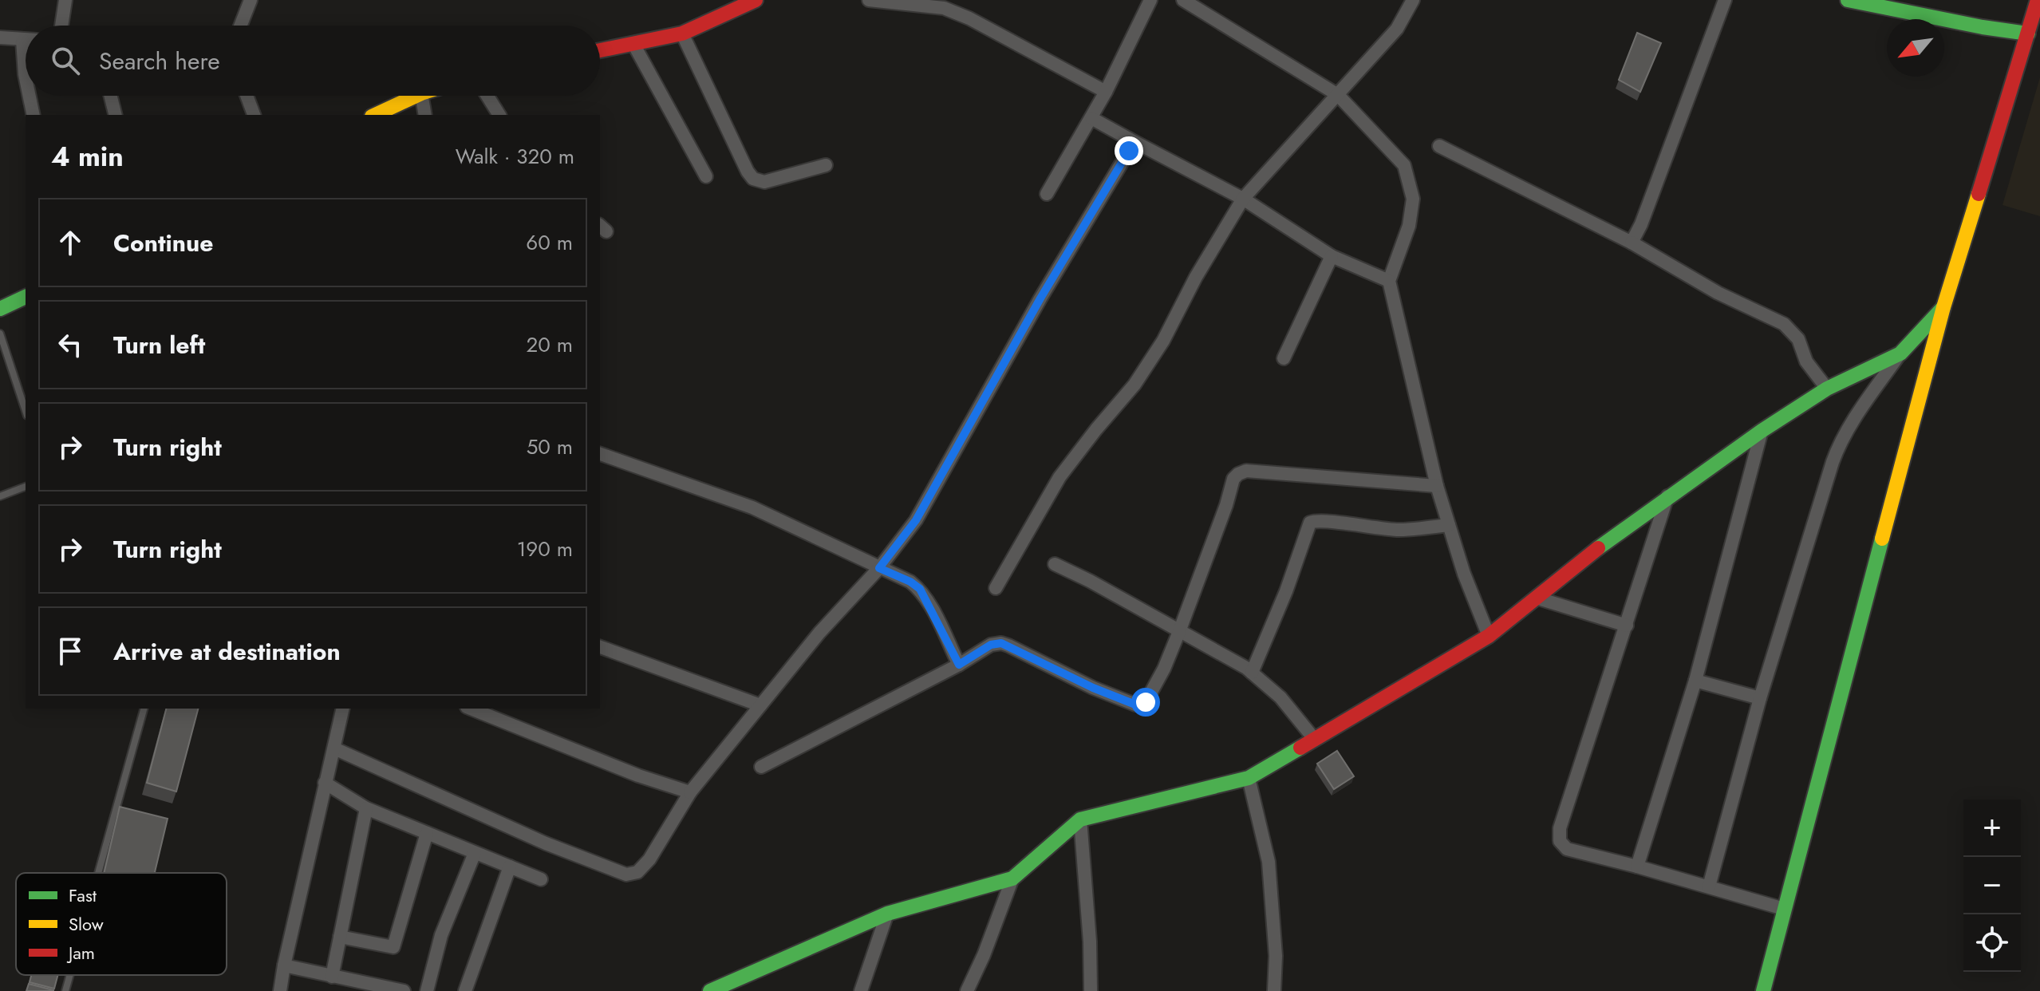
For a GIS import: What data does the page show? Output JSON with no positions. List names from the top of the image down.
{
  "legend": ["Fast", "Slow", "Jam"],
  "north": "bottom left",
  "page": {
    "search": "Search here",
    "heading": ["4 min", "Walk · 320 m"],
    "list": [
      ["Continue", "60 m"],
      ["Turn left", "20 m"],
      ["Turn right", "50 m"],
      ["Turn right", "190 m"],
      "Arrive at destination"
    ],
    "map_buttons": ["+", "−"]
  }
}
